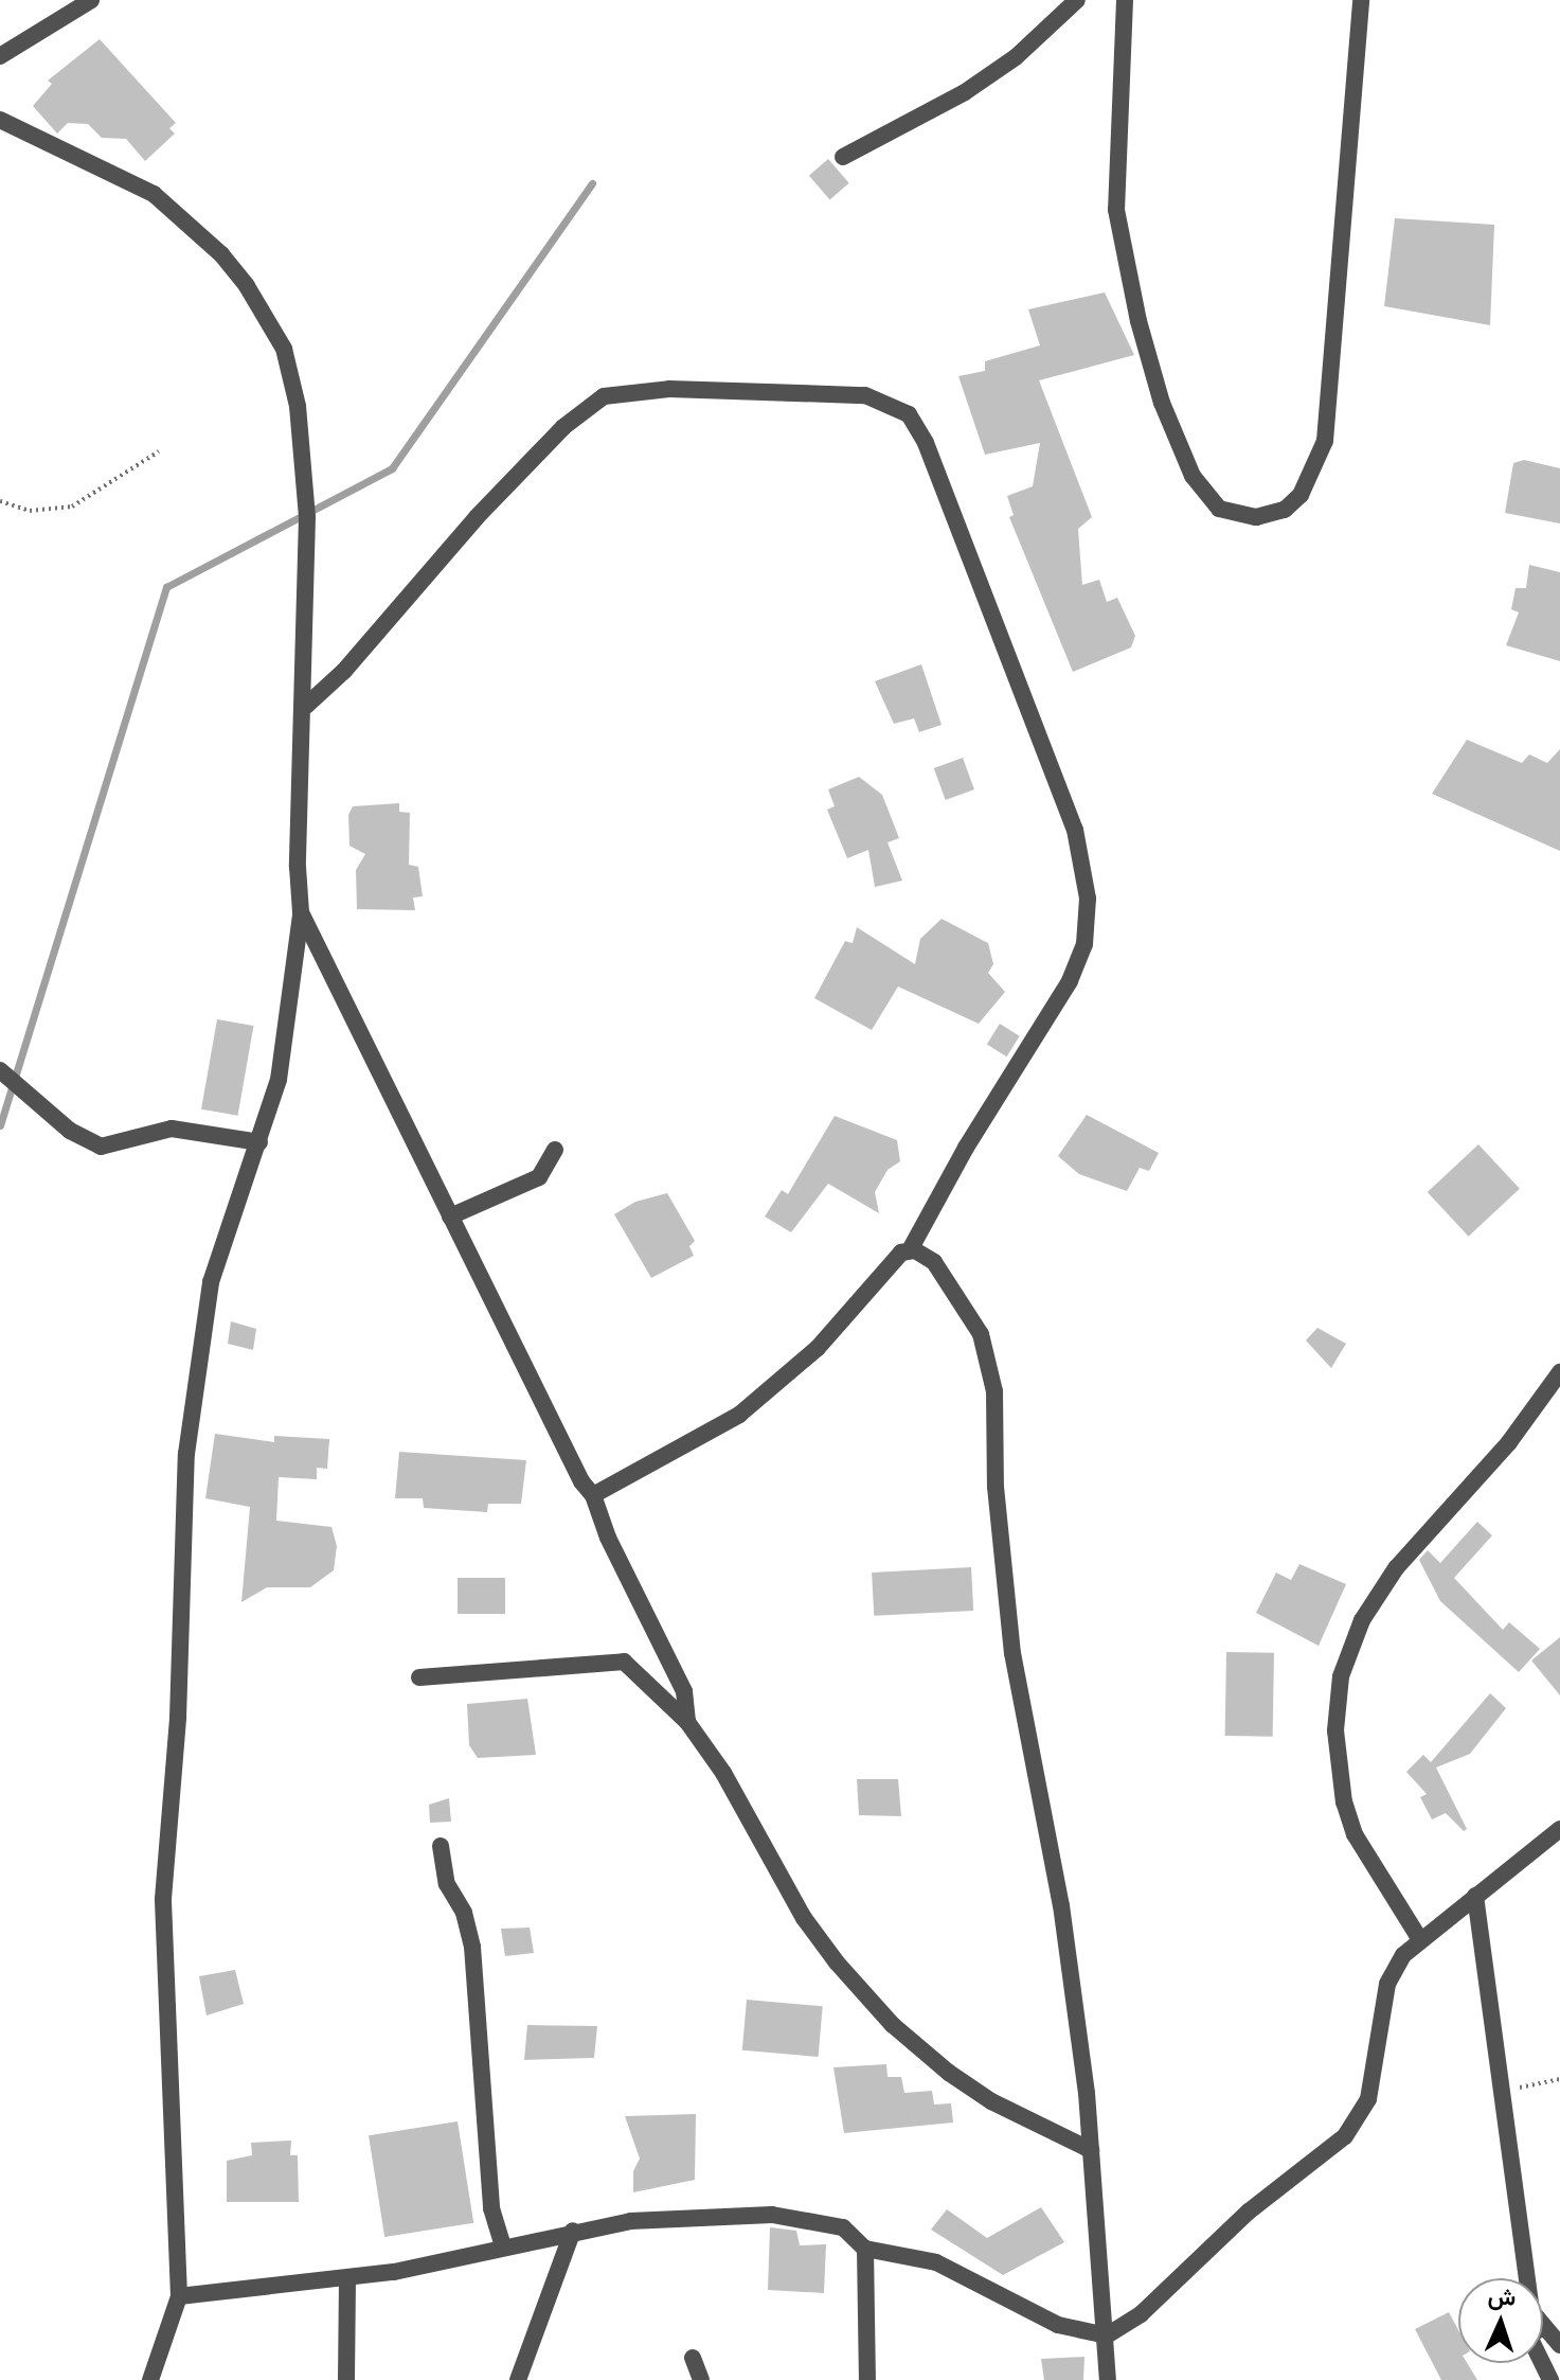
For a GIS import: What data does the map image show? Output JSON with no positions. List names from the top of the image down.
{
  "north": "top"
}
